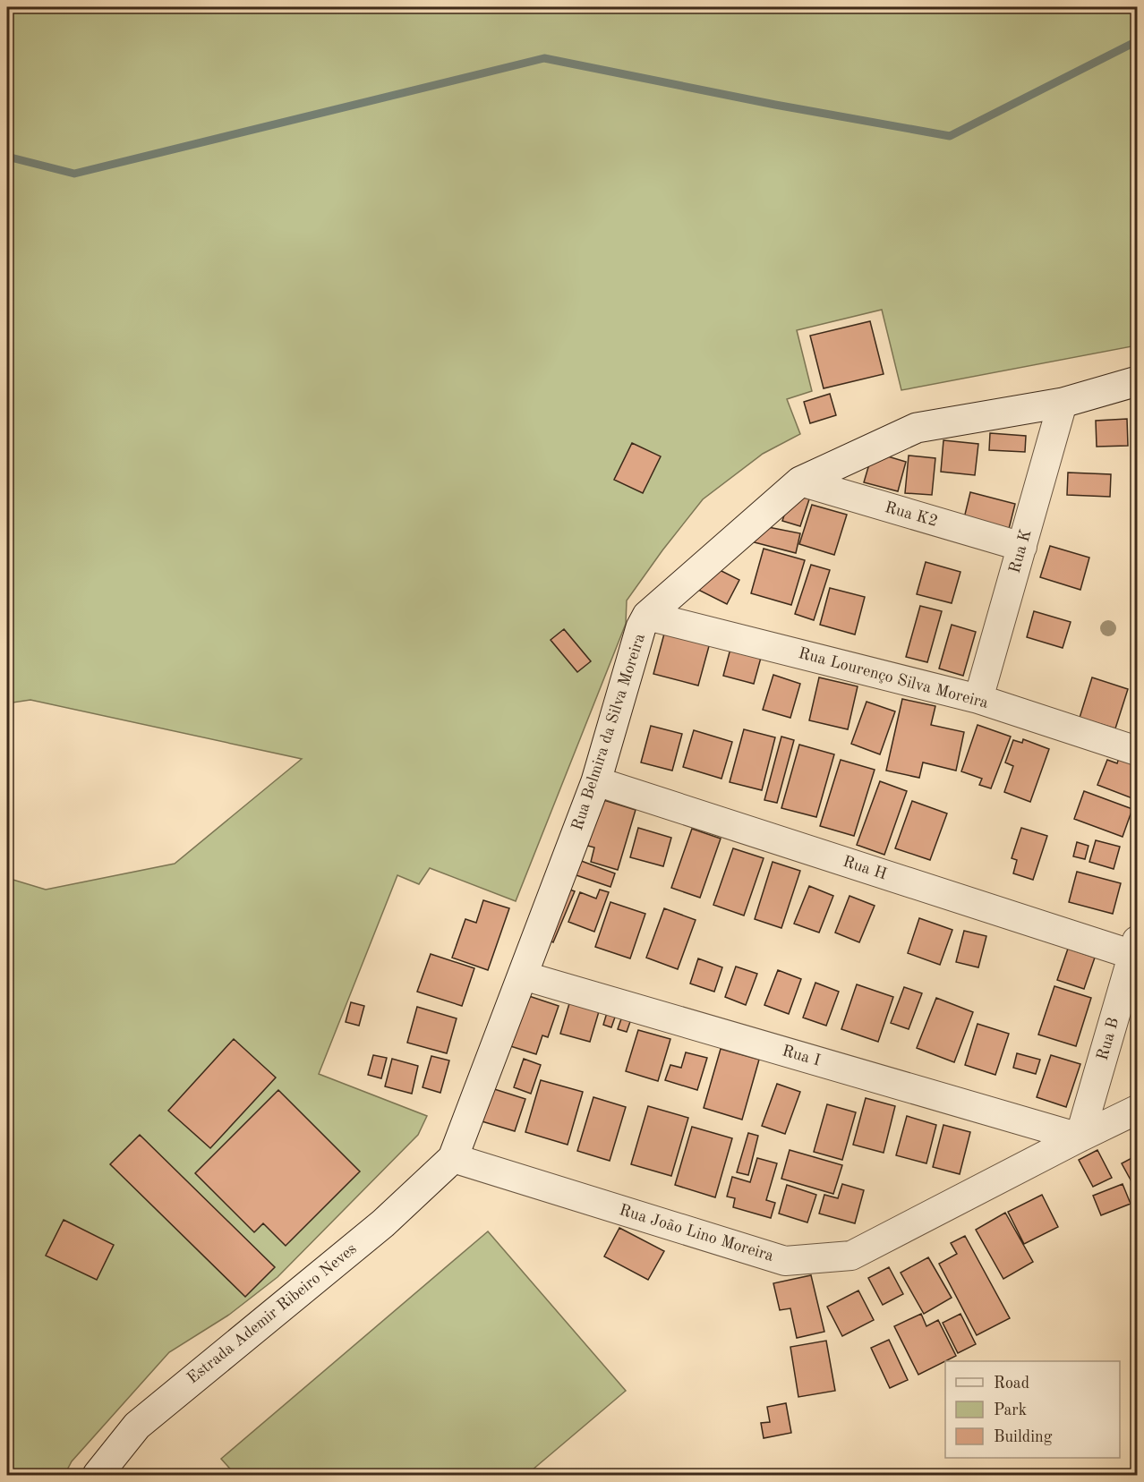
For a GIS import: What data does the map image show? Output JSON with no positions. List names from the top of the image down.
{
  "streets": {
    "main road": ["Rua Belmira da Silva Moreira", "Estrada Ademir Ribeiro Neves"],
    "street": [
      "Rua K2",
      "Rua K",
      "Rua Lourenço Silva Moreira",
      "Rua H",
      "Rua B",
      "Rua I",
      "Rua João Lino Moreira"
    ]
  },
  "crossings": [
    ["Rua K2", "Rua K"],
    ["Rua K2", "Rua Belmira da Silva Moreira"],
    ["Rua K", "Rua Lourenço Silva Moreira"],
    ["Rua K", "Rua Belmira da Silva Moreira"],
    ["Rua Lourenço Silva Moreira", "Rua Belmira da Silva Moreira"],
    ["Rua Belmira da Silva Moreira", "Rua H"],
    ["Rua Belmira da Silva Moreira", "Rua I"],
    ["Rua Belmira da Silva Moreira", "Rua João Lino Moreira"],
    ["Rua Belmira da Silva Moreira", "Estrada Ademir Ribeiro Neves"],
    ["Rua H", "Rua B"],
    ["Rua B", "Rua I"],
    ["Rua B", "Rua João Lino Moreira"],
    ["Rua I", "Rua João Lino Moreira"],
    ["Rua João Lino Moreira", "Estrada Ademir Ribeiro Neves"]
  ],
  "legend": ["Road", "Park", "Building"]
}
